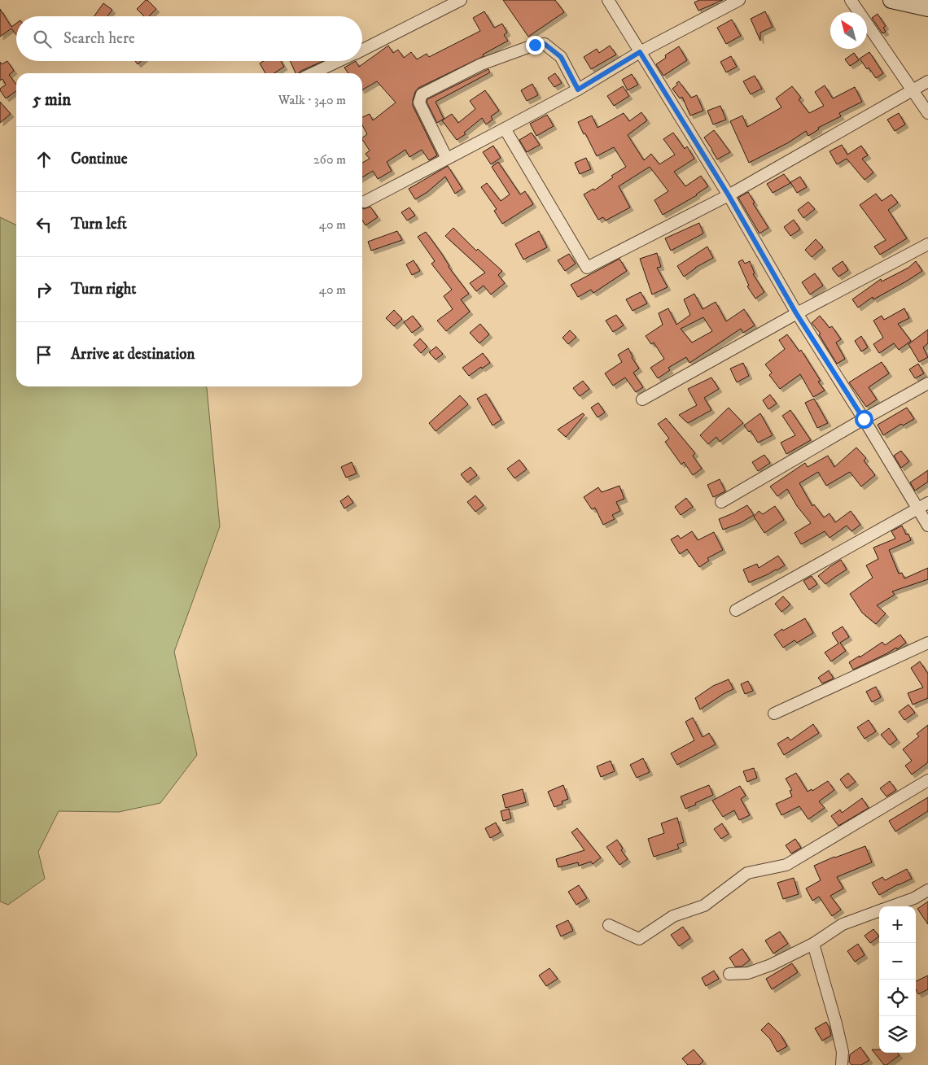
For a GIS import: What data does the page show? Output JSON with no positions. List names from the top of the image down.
{
  "north": "top left",
  "page": {
    "search": "Search here",
    "heading": ["5 min", "Walk · 340 m"],
    "list": [
      ["Continue", "260 m"],
      ["Turn left", "40 m"],
      ["Turn right", "40 m"],
      "Arrive at destination"
    ],
    "map_buttons": ["+", "−"]
  }
}
